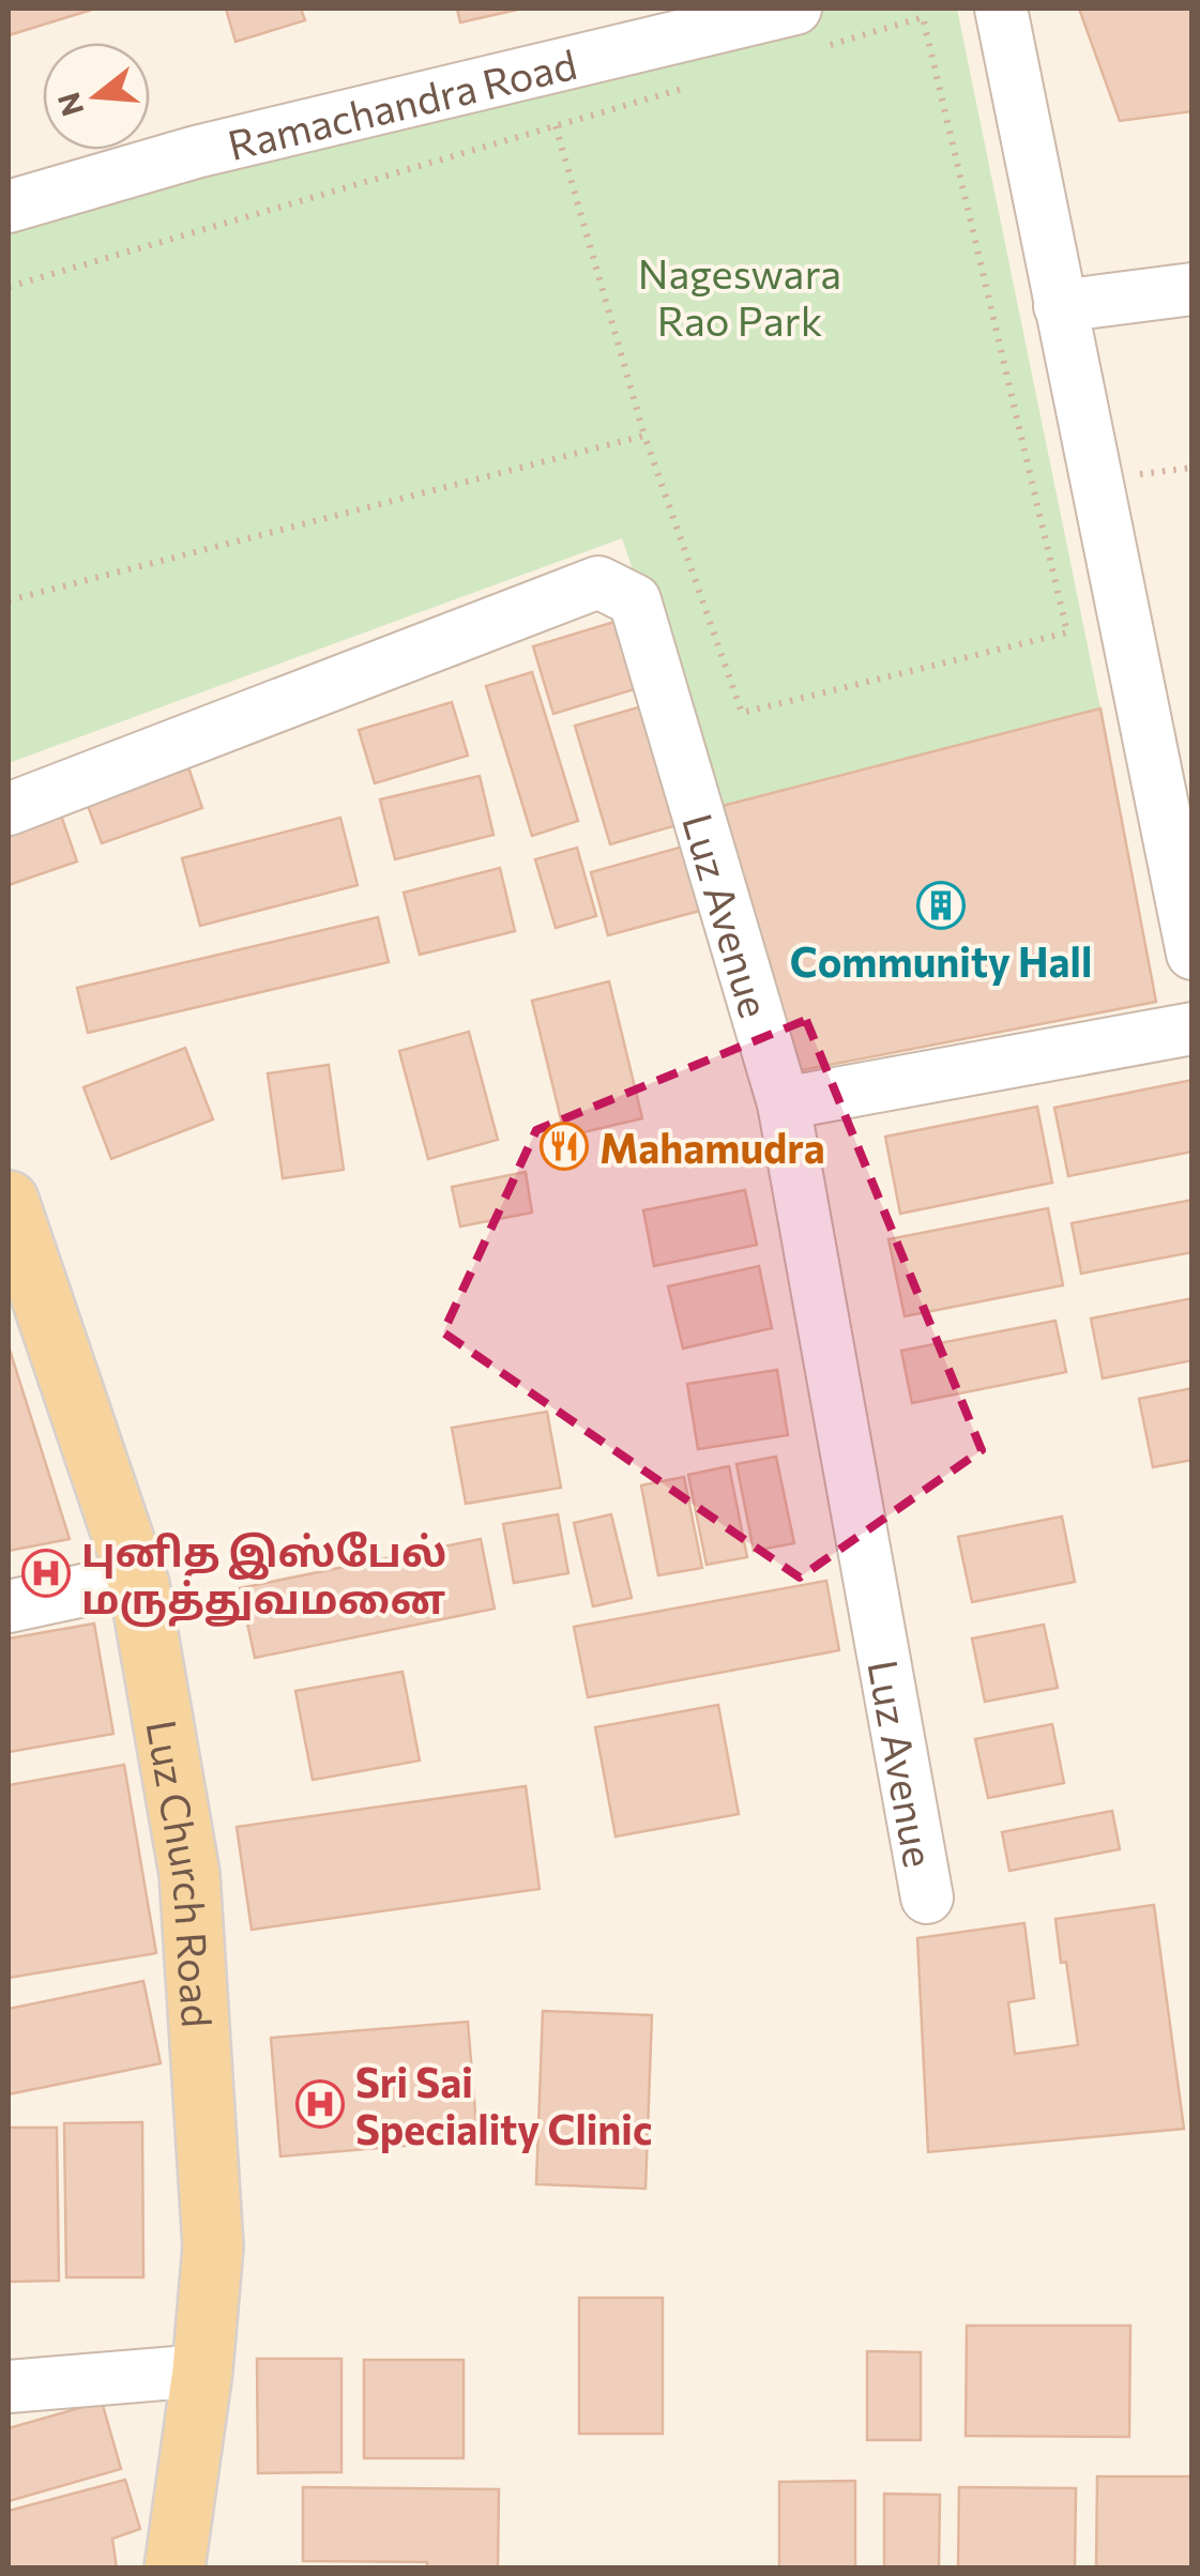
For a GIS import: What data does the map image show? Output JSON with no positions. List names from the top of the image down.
{
  "streets": {
    "main road": ["Luz Church Road"],
    "street": ["Ramachandra Road", "Luz Avenue"]
  },
  "parks": ["Nageswara Rao Park"],
  "places": {
    "building": ["Community Hall"],
    "restaurant": ["Mahamudra"],
    "hospital": ["புனித இஸ்பேல் மருத்துவமனை", "Sri Sai Speciality Clinic"]
  },
  "north": "left"
}
